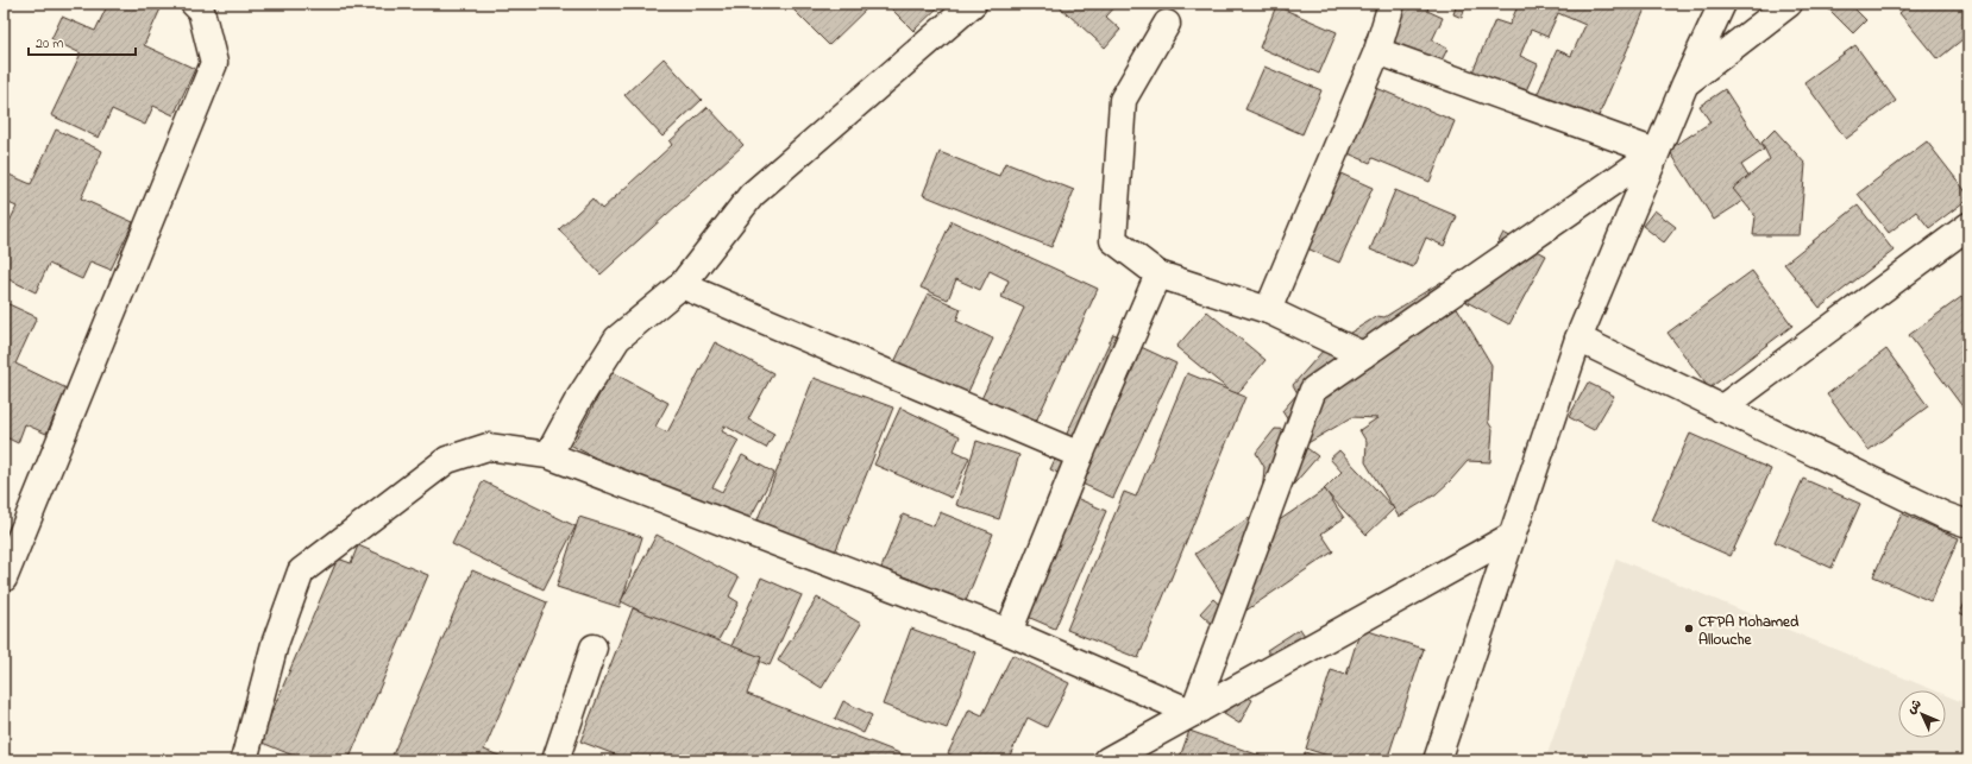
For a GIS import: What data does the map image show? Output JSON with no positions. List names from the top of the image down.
{
  "places": ["CFPA Mohamed Allouche"],
  "scale_bar": "20 m",
  "north": "top left"
}
